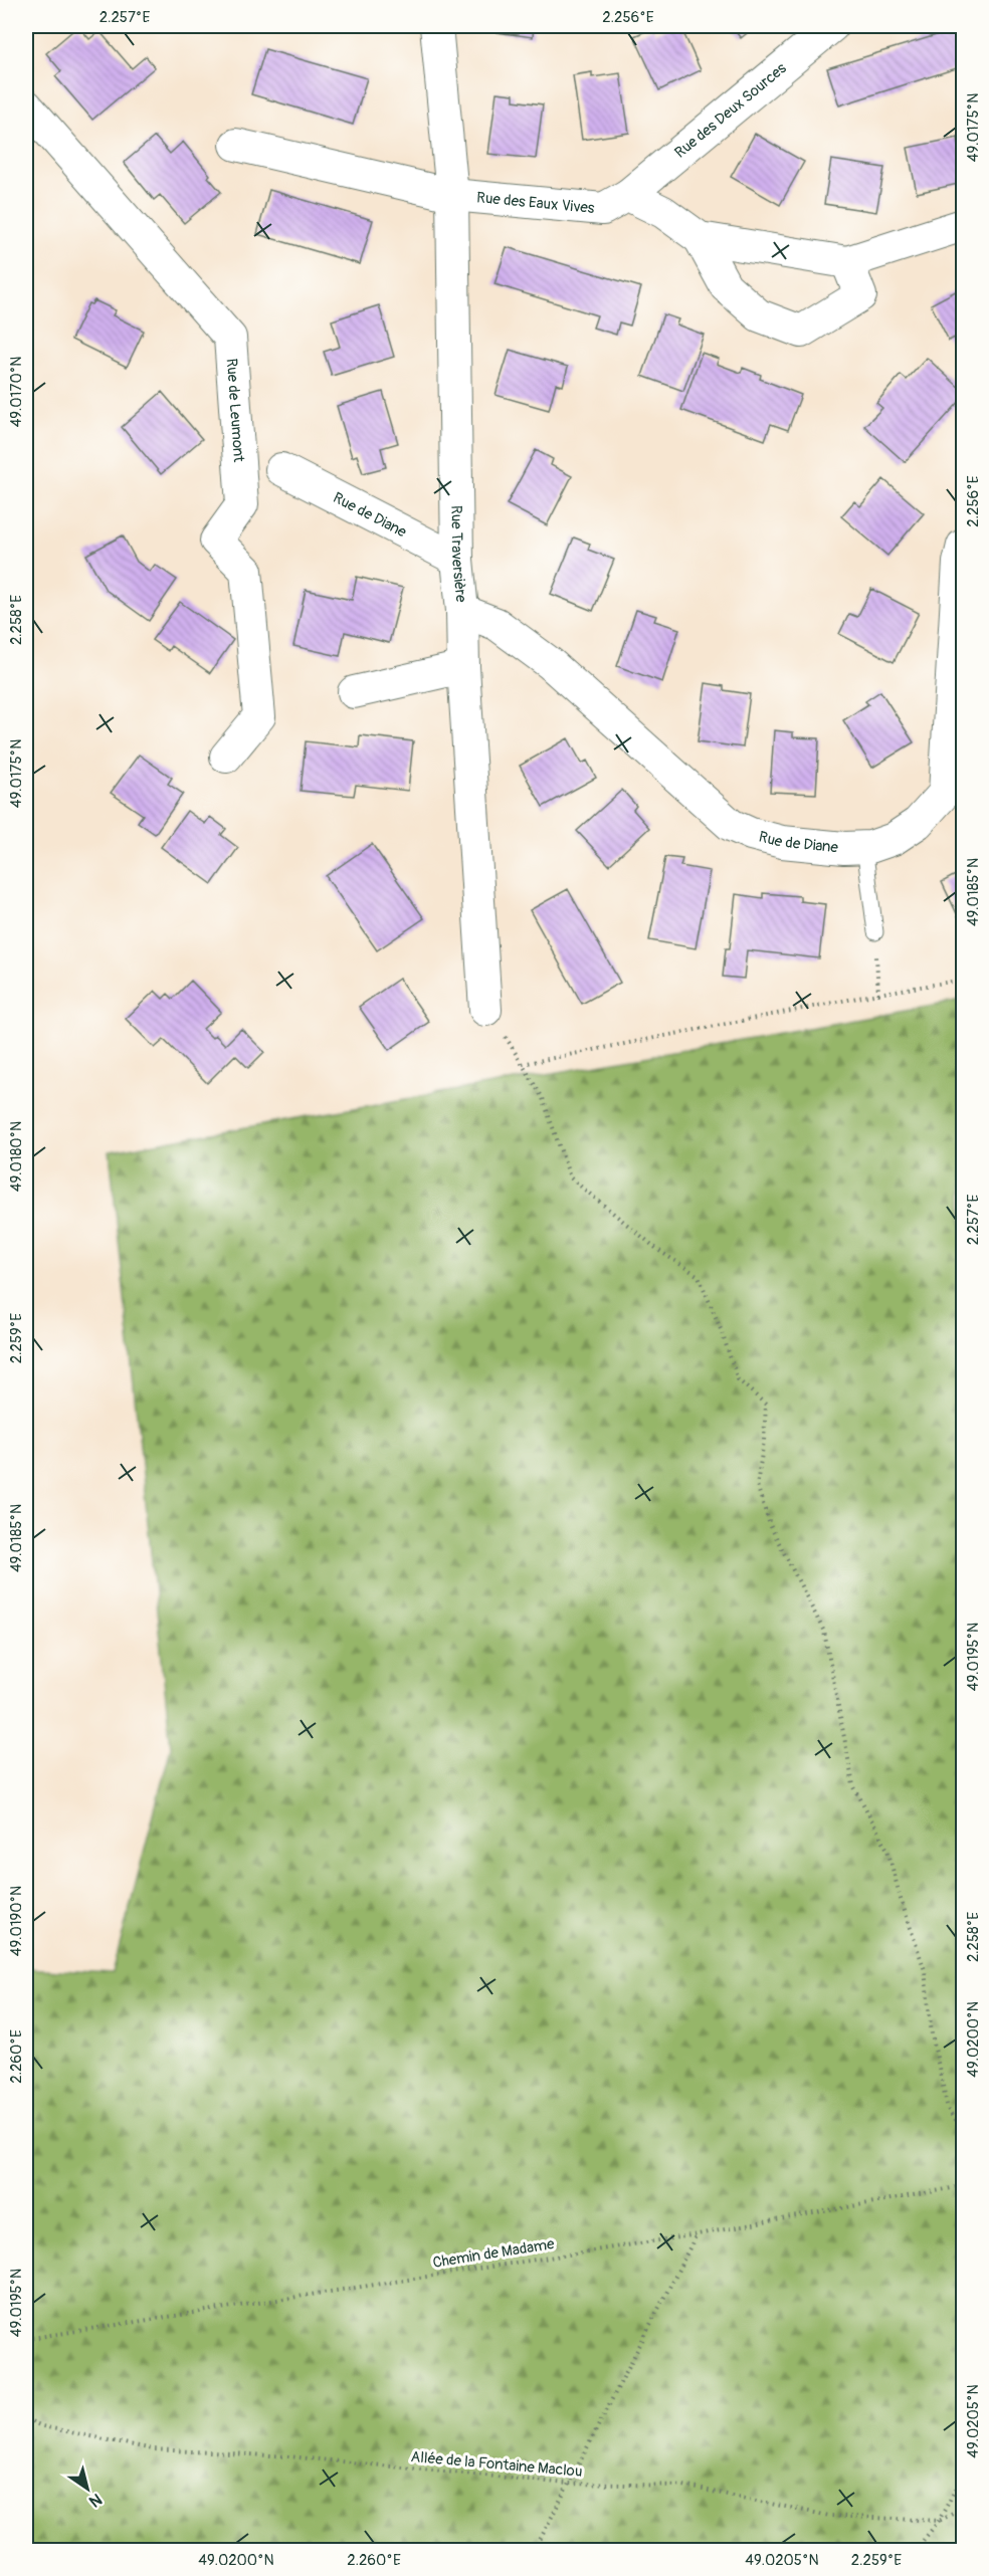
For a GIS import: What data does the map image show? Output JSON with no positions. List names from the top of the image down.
{
  "streets": {
    "street": [
      "Rue des Deux Sources",
      "Rue des Eaux Vives",
      "Rue de Leumont",
      "Rue de Diane",
      "Rue Traversière"
    ],
    "path": ["Chemin de Madame", "Allée de la Fontaine Maclou"]
  },
  "crossings": [
    ["Rue des Deux Sources", "Rue des Eaux Vives"],
    ["Rue des Eaux Vives", "Rue Traversière"],
    ["Rue de Diane", "Rue Traversière"]
  ],
  "north": "bottom right",
  "coordinates": [
    "2.257°E",
    "2.256°E",
    "49.0175°N",
    "49.0170°N",
    "2.258°E",
    "49.0185°N",
    "49.0180°N",
    "2.259°E",
    "49.0195°N",
    "49.0190°N",
    "49.0200°N",
    "2.260°E",
    "49.0205°N"
  ]
}
